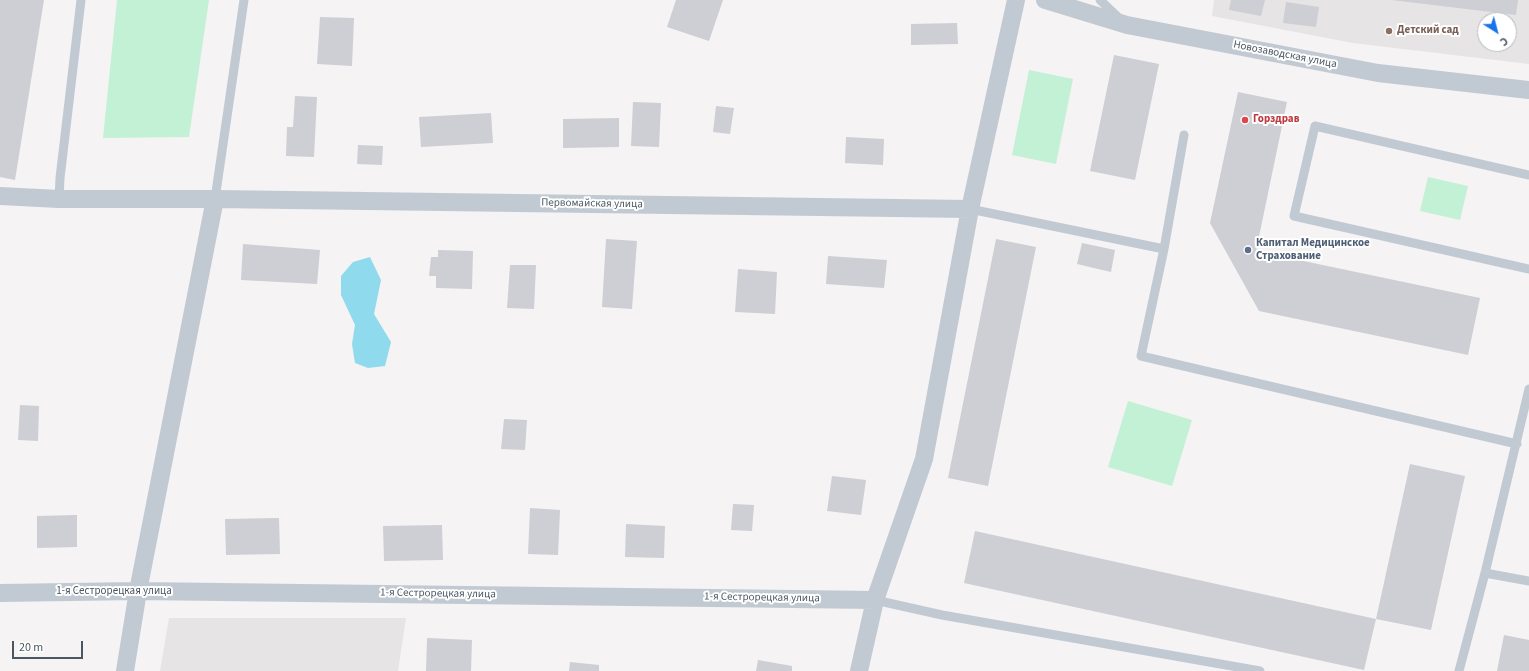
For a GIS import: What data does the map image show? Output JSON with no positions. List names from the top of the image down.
{
  "streets": {
    "street": ["Новозаводская улица", "Первомайская улица", "1-я Сестрорецкая улица"]
  },
  "places": ["Детский сад", "Горздрав", "Капитал Медицинское Страхование"],
  "scale_bar": "20 m",
  "north": "bottom right"
}
